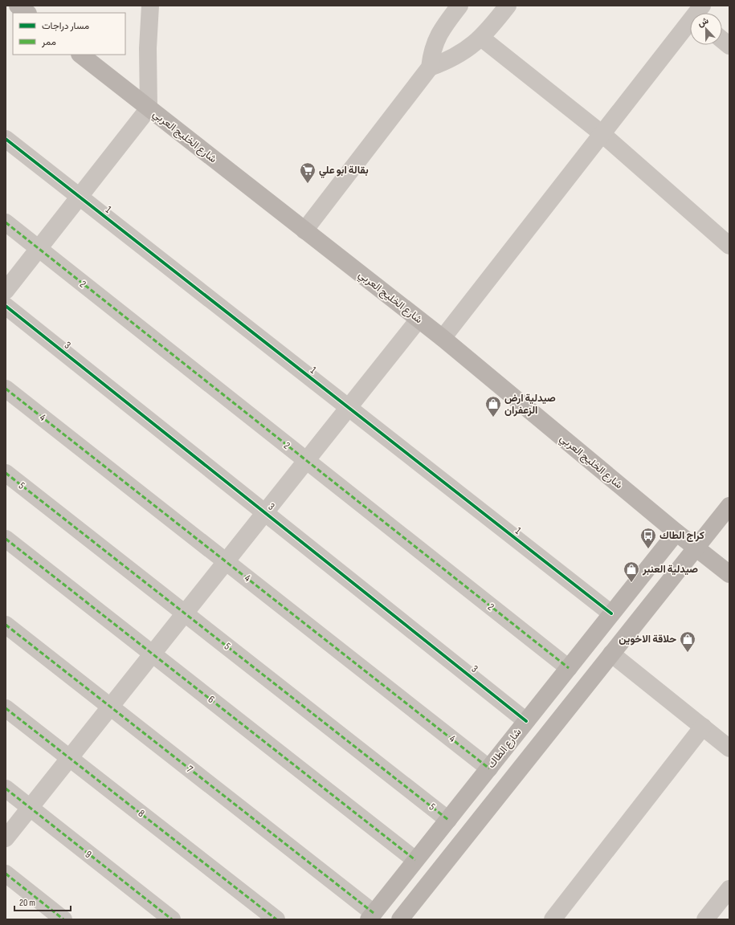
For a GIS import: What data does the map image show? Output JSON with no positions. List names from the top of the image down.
{
  "streets": {
    "main road": ["شارع الخليج العربي", "شارع الطاك"],
    "street": [
      "1",
      "2",
      "3",
      "4",
      "5",
      "6",
      "7",
      "8",
      "9"
    ]
  },
  "crossings": [
    ["شارع الخليج العربي", "شارع الطاك"],
    ["1", "شارع الطاك"],
    ["2", "شارع الطاك"],
    ["3", "شارع الطاك"],
    ["4", "شارع الطاك"],
    ["5", "شارع الطاك"],
    ["6", "شارع الطاك"],
    ["شارع الطاك", "7"]
  ],
  "places": {
    "supermarket": ["بقالة ابو علي"],
    "shop": ["صيدلية ارض الزعفران", "صيدلية العنبر", "حلاقة الاخوين"],
    "bus stop": ["كراج الطاك"]
  },
  "legend": ["مسار دراجات", "ممر"],
  "scale_bar": "20 m",
  "north": "top"
}
